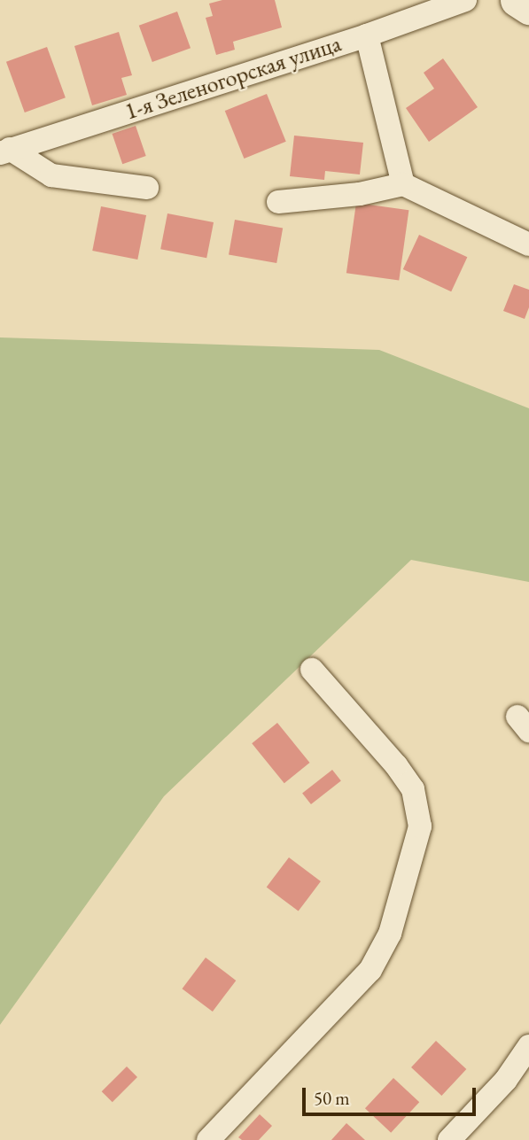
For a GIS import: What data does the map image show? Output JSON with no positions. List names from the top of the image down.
{
  "streets": {
    "street": ["1-я Зеленогорская улица"]
  },
  "scale_bar": "50 m"
}
